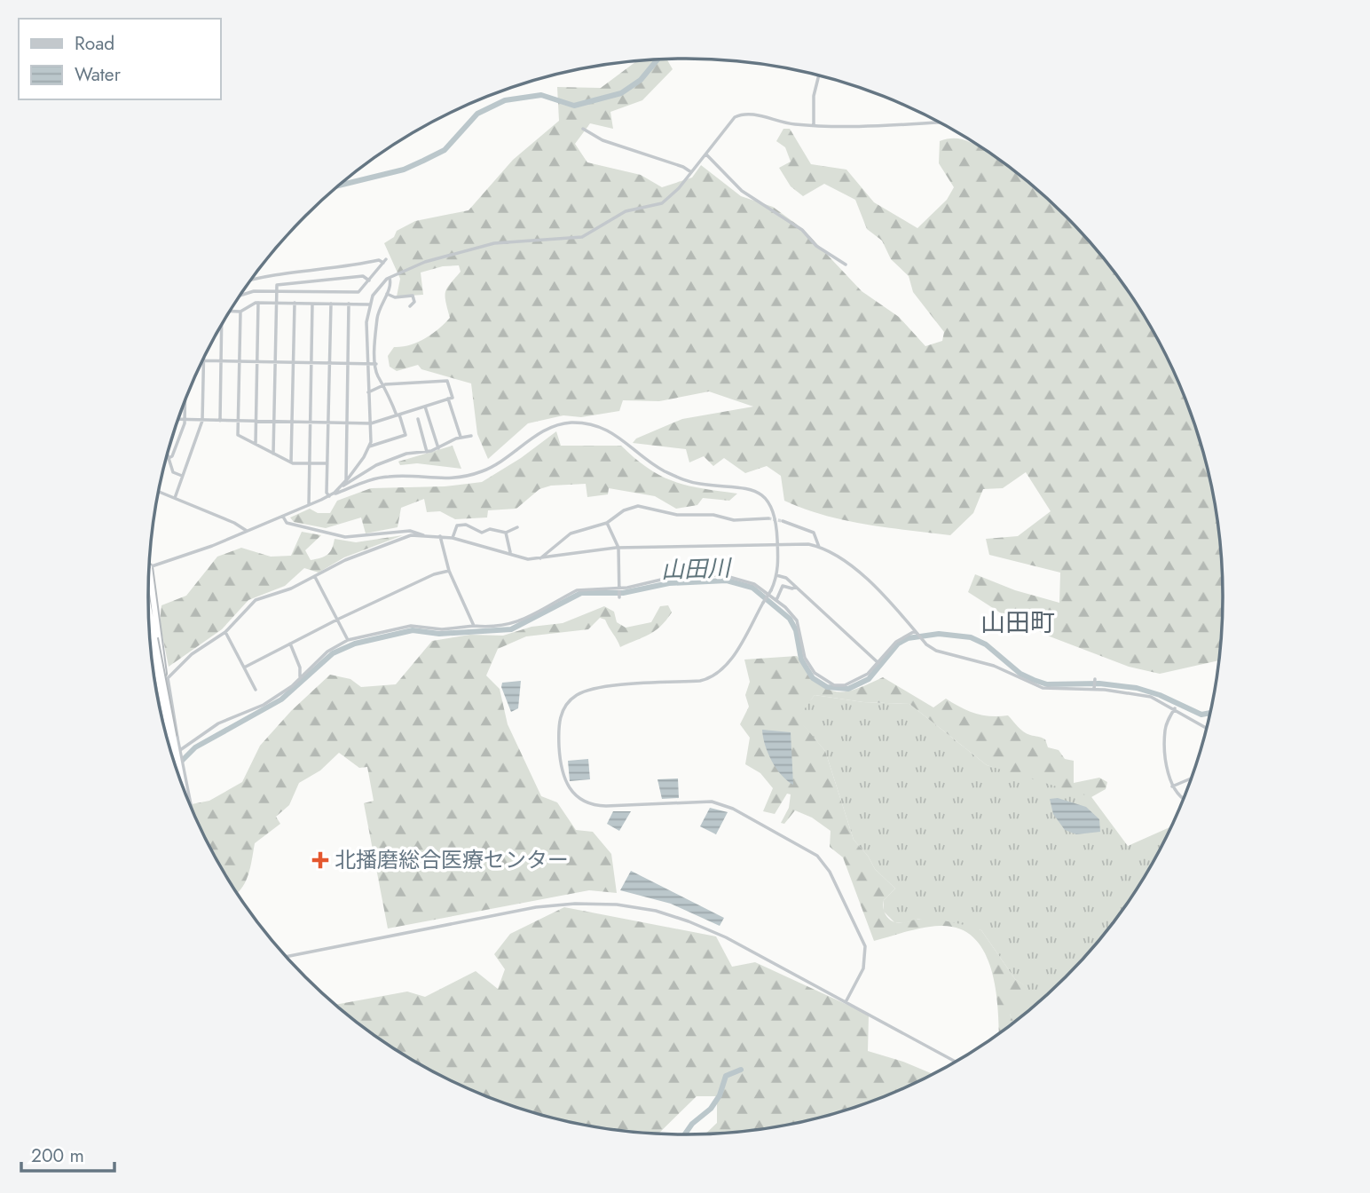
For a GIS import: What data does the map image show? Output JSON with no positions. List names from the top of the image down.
{
  "districts": ["山田町"],
  "water": ["山田川"],
  "places": {
    "health": ["北播磨総合医療センター"]
  },
  "legend": ["Road", "Water"],
  "scale_bar": "200 m"
}
